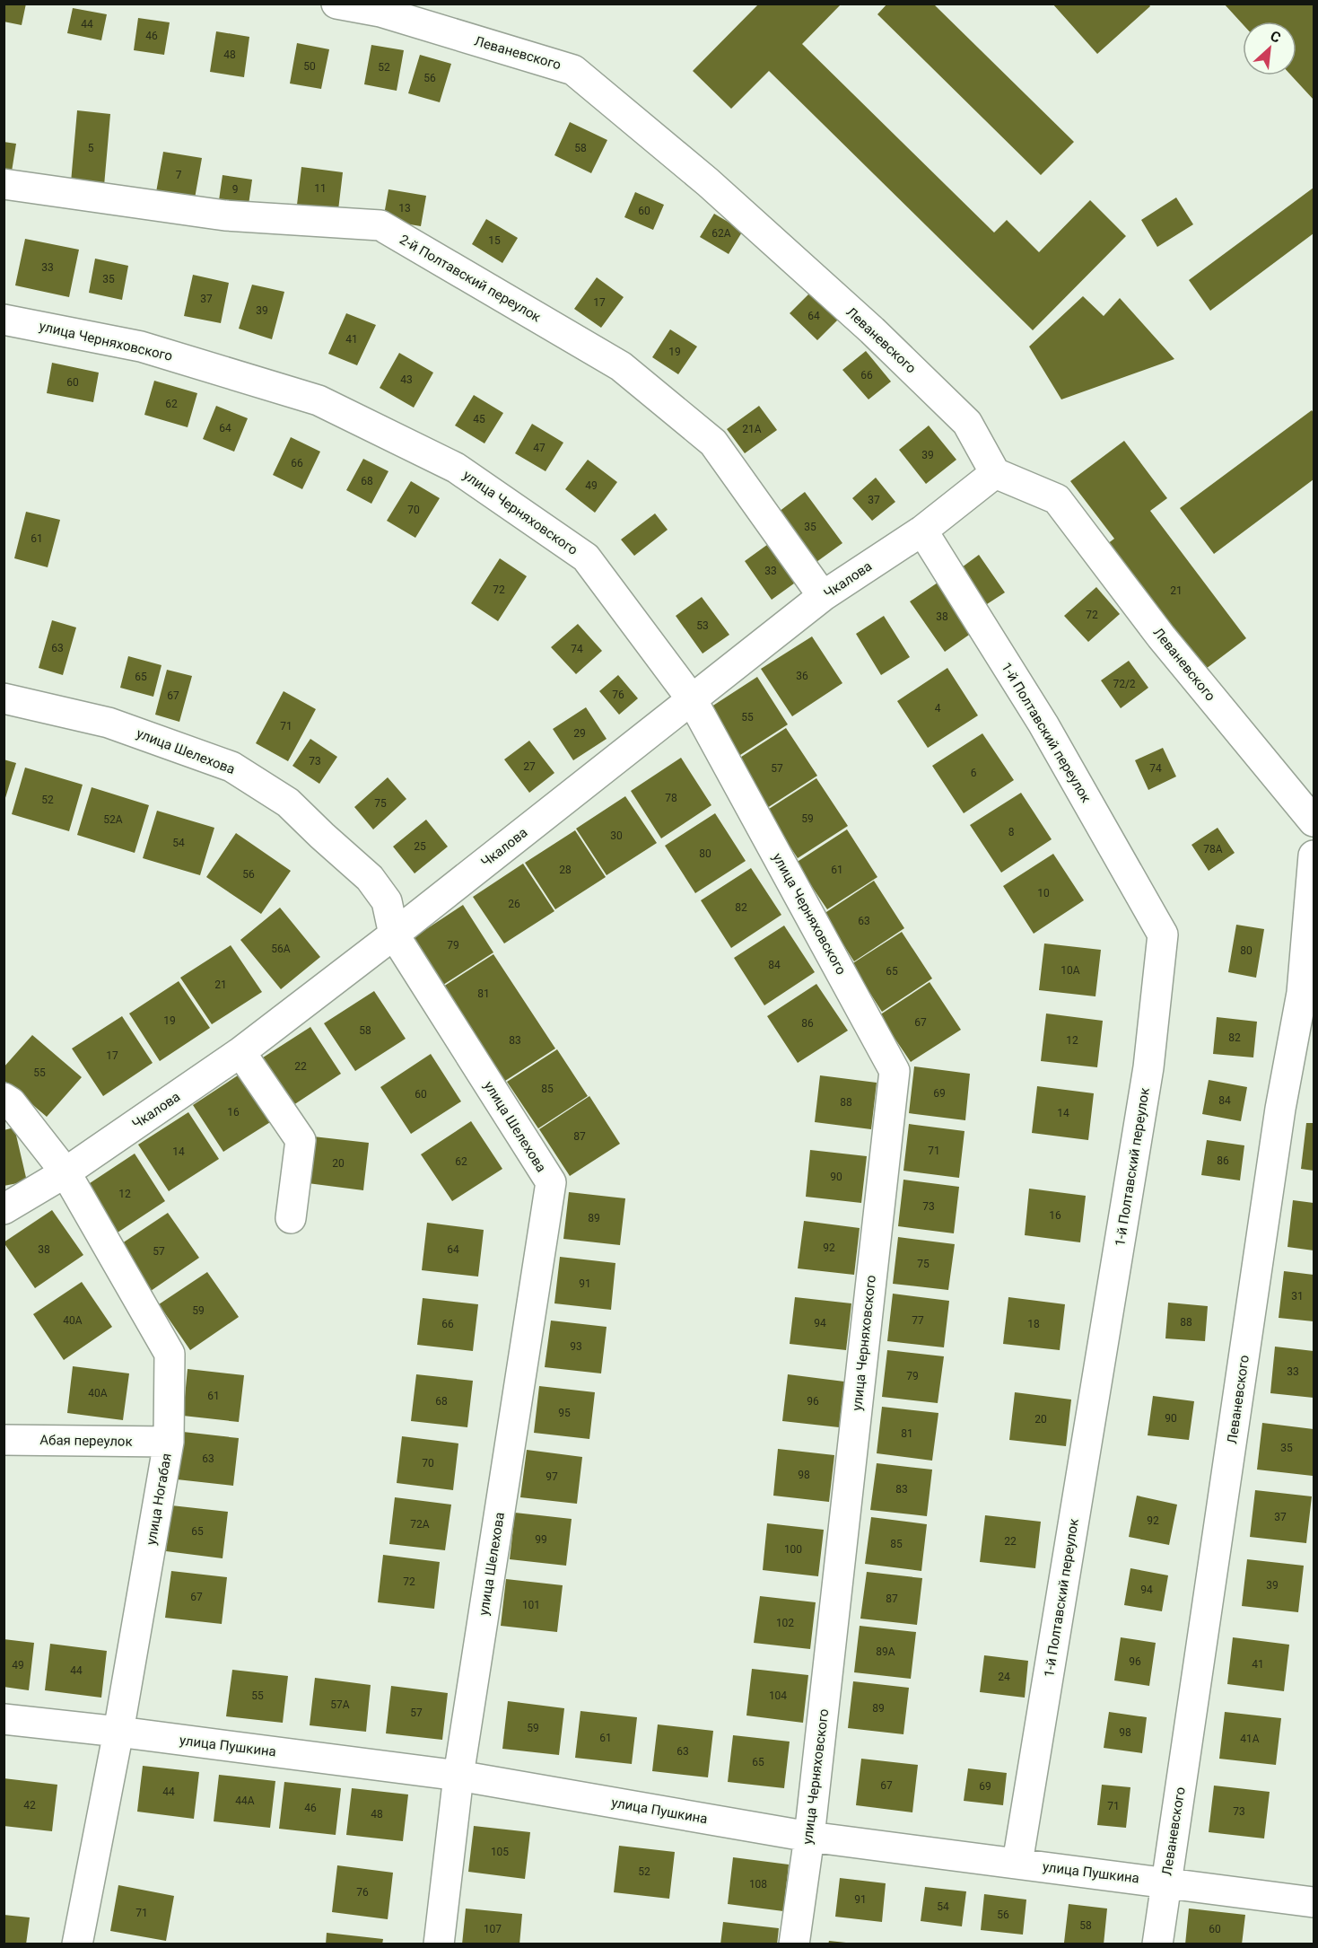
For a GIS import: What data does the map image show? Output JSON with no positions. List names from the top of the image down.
{
  "streets": {
    "street": [
      "Леваневского",
      "2-й Полтавский переулок",
      "улица Черняховского",
      "Чкалова",
      "1-й Полтавский переулок",
      "улица Шелехова",
      "Абая переулок",
      "улица Ногабая",
      "улица Пушкина"
    ]
  },
  "crossings": [
    ["Леваневского", "Чкалова"],
    ["Леваневского", "улица Пушкина"],
    ["2-й Полтавский переулок", "Чкалова"],
    ["улица Черняховского", "Чкалова"],
    ["улица Черняховского", "улица Пушкина"],
    ["Чкалова", "1-й Полтавский переулок"],
    ["Чкалова", "улица Шелехова"],
    ["Чкалова", "улица Ногабая"],
    ["1-й Полтавский переулок", "улица Пушкина"],
    ["улица Шелехова", "улица Пушкина"],
    ["Абая переулок", "улица Ногабая"],
    ["улица Ногабая", "улица Пушкина"]
  ],
  "house_numbers": [
    "44",
    "46",
    "48",
    "50",
    "52",
    "56",
    "5",
    "58",
    "7",
    "11",
    "9",
    "13",
    "60",
    "62А",
    "15",
    "33",
    "35",
    "37",
    "17",
    "39",
    "64",
    "41",
    "19",
    "66",
    "43",
    "60",
    "62",
    "45",
    "64",
    "21А",
    "47",
    "39",
    "66",
    "68",
    "49",
    "37",
    "70",
    "35",
    "61",
    "33",
    "72",
    "21",
    "72",
    "38",
    "53",
    "63",
    "74",
    "36",
    "65",
    "72/2",
    "76",
    "67",
    "4",
    "55",
    "71",
    "29",
    "73",
    "27",
    "57",
    "74",
    "6",
    "78",
    "52",
    "75",
    "59",
    "52А",
    "8",
    "30",
    "54",
    "25",
    "78А",
    "80",
    "28",
    "61",
    "56",
    "10",
    "26",
    "82",
    "63",
    "79",
    "56А",
    "80",
    "84",
    "10А",
    "65",
    "21",
    "81",
    "19",
    "67",
    "86",
    "58",
    "82",
    "83",
    "12",
    "17",
    "22",
    "55",
    "85",
    "69",
    "60",
    "84",
    "88",
    "16",
    "14",
    "87",
    "71",
    "14",
    "86",
    "62",
    "20",
    "90",
    "12",
    "73",
    "16",
    "89",
    "92",
    "38",
    "64",
    "57",
    "75",
    "91",
    "31",
    "59",
    "40А",
    "77",
    "88",
    "94",
    "66",
    "18",
    "93",
    "33",
    "79",
    "40А",
    "61",
    "68",
    "96",
    "95",
    "90",
    "20",
    "81",
    "35",
    "63",
    "70",
    "98",
    "97",
    "83",
    "37",
    "92",
    "72А",
    "65",
    "99",
    "22",
    "85",
    "100",
    "72",
    "39",
    "94",
    "67",
    "87",
    "101",
    "102",
    "89А",
    "96",
    "41",
    "49",
    "44",
    "24",
    "55",
    "104",
    "57А",
    "89",
    "57",
    "59",
    "98",
    "61",
    "41А",
    "63",
    "65",
    "67",
    "69",
    "44",
    "44А",
    "42",
    "71",
    "46",
    "73",
    "48",
    "105",
    "52",
    "108",
    "76",
    "91",
    "54",
    "71",
    "56",
    "58",
    "107",
    "60"
  ],
  "north": "top right"
}
